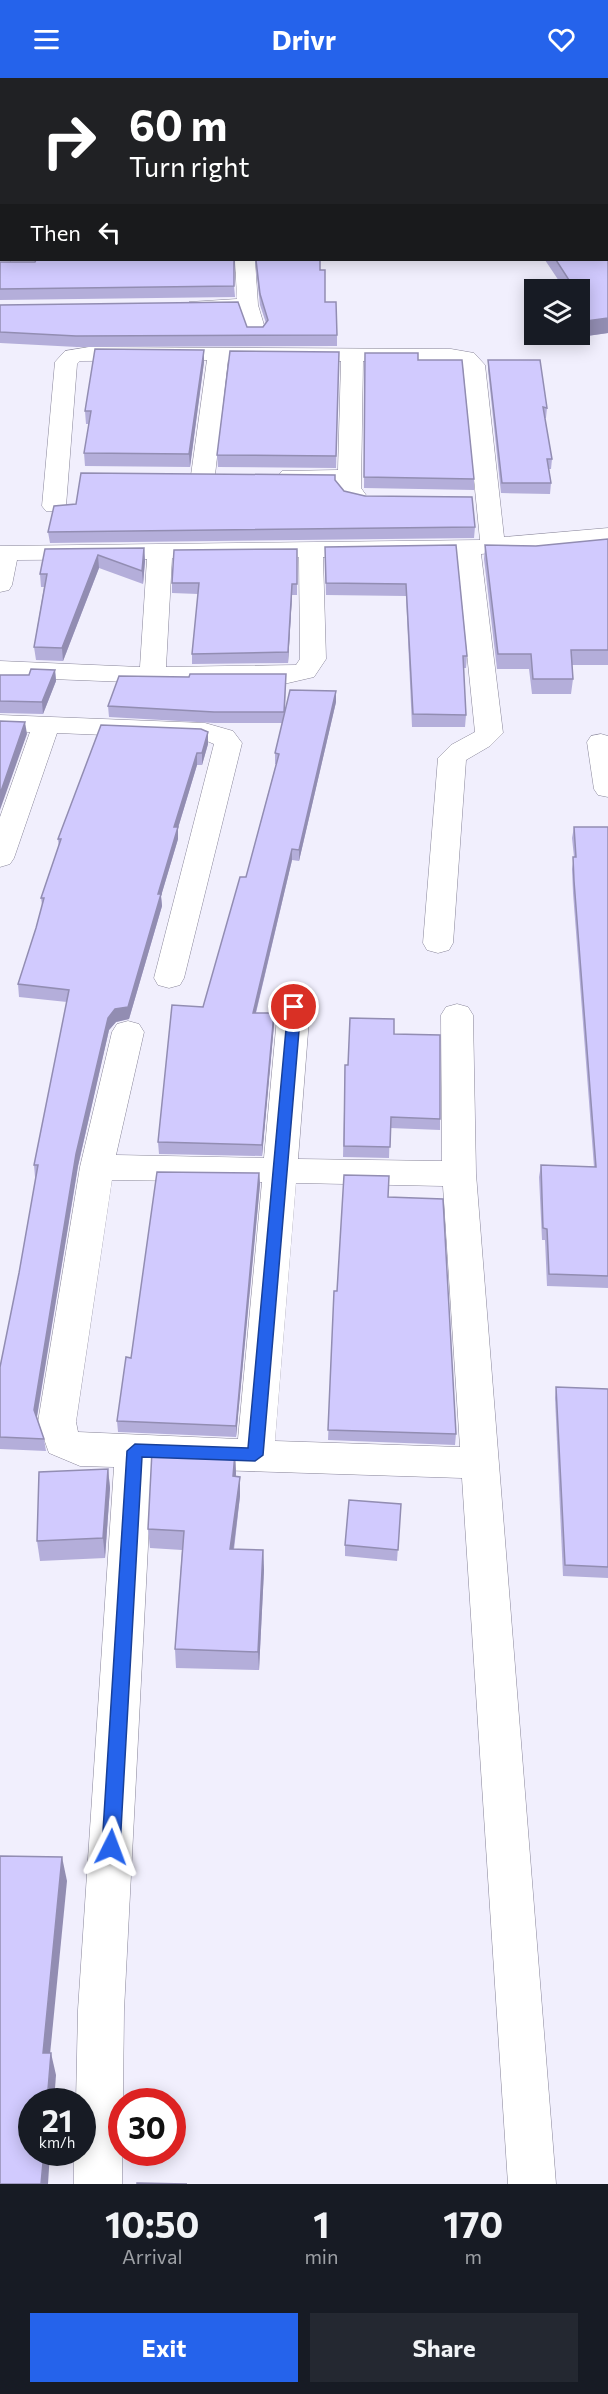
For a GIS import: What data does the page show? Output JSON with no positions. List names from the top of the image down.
{
  "page": {
    "header": "Drivr",
    "turn": ["60 m", "Turn right"],
    "then": "Then",
    "speed": "21 km/h",
    "limit": "30",
    "eta": [
      "10:50",
      "Arrival",
      "1",
      "min",
      "170",
      "m"
    ],
    "buttons": ["Exit", "Share"]
  }
}
